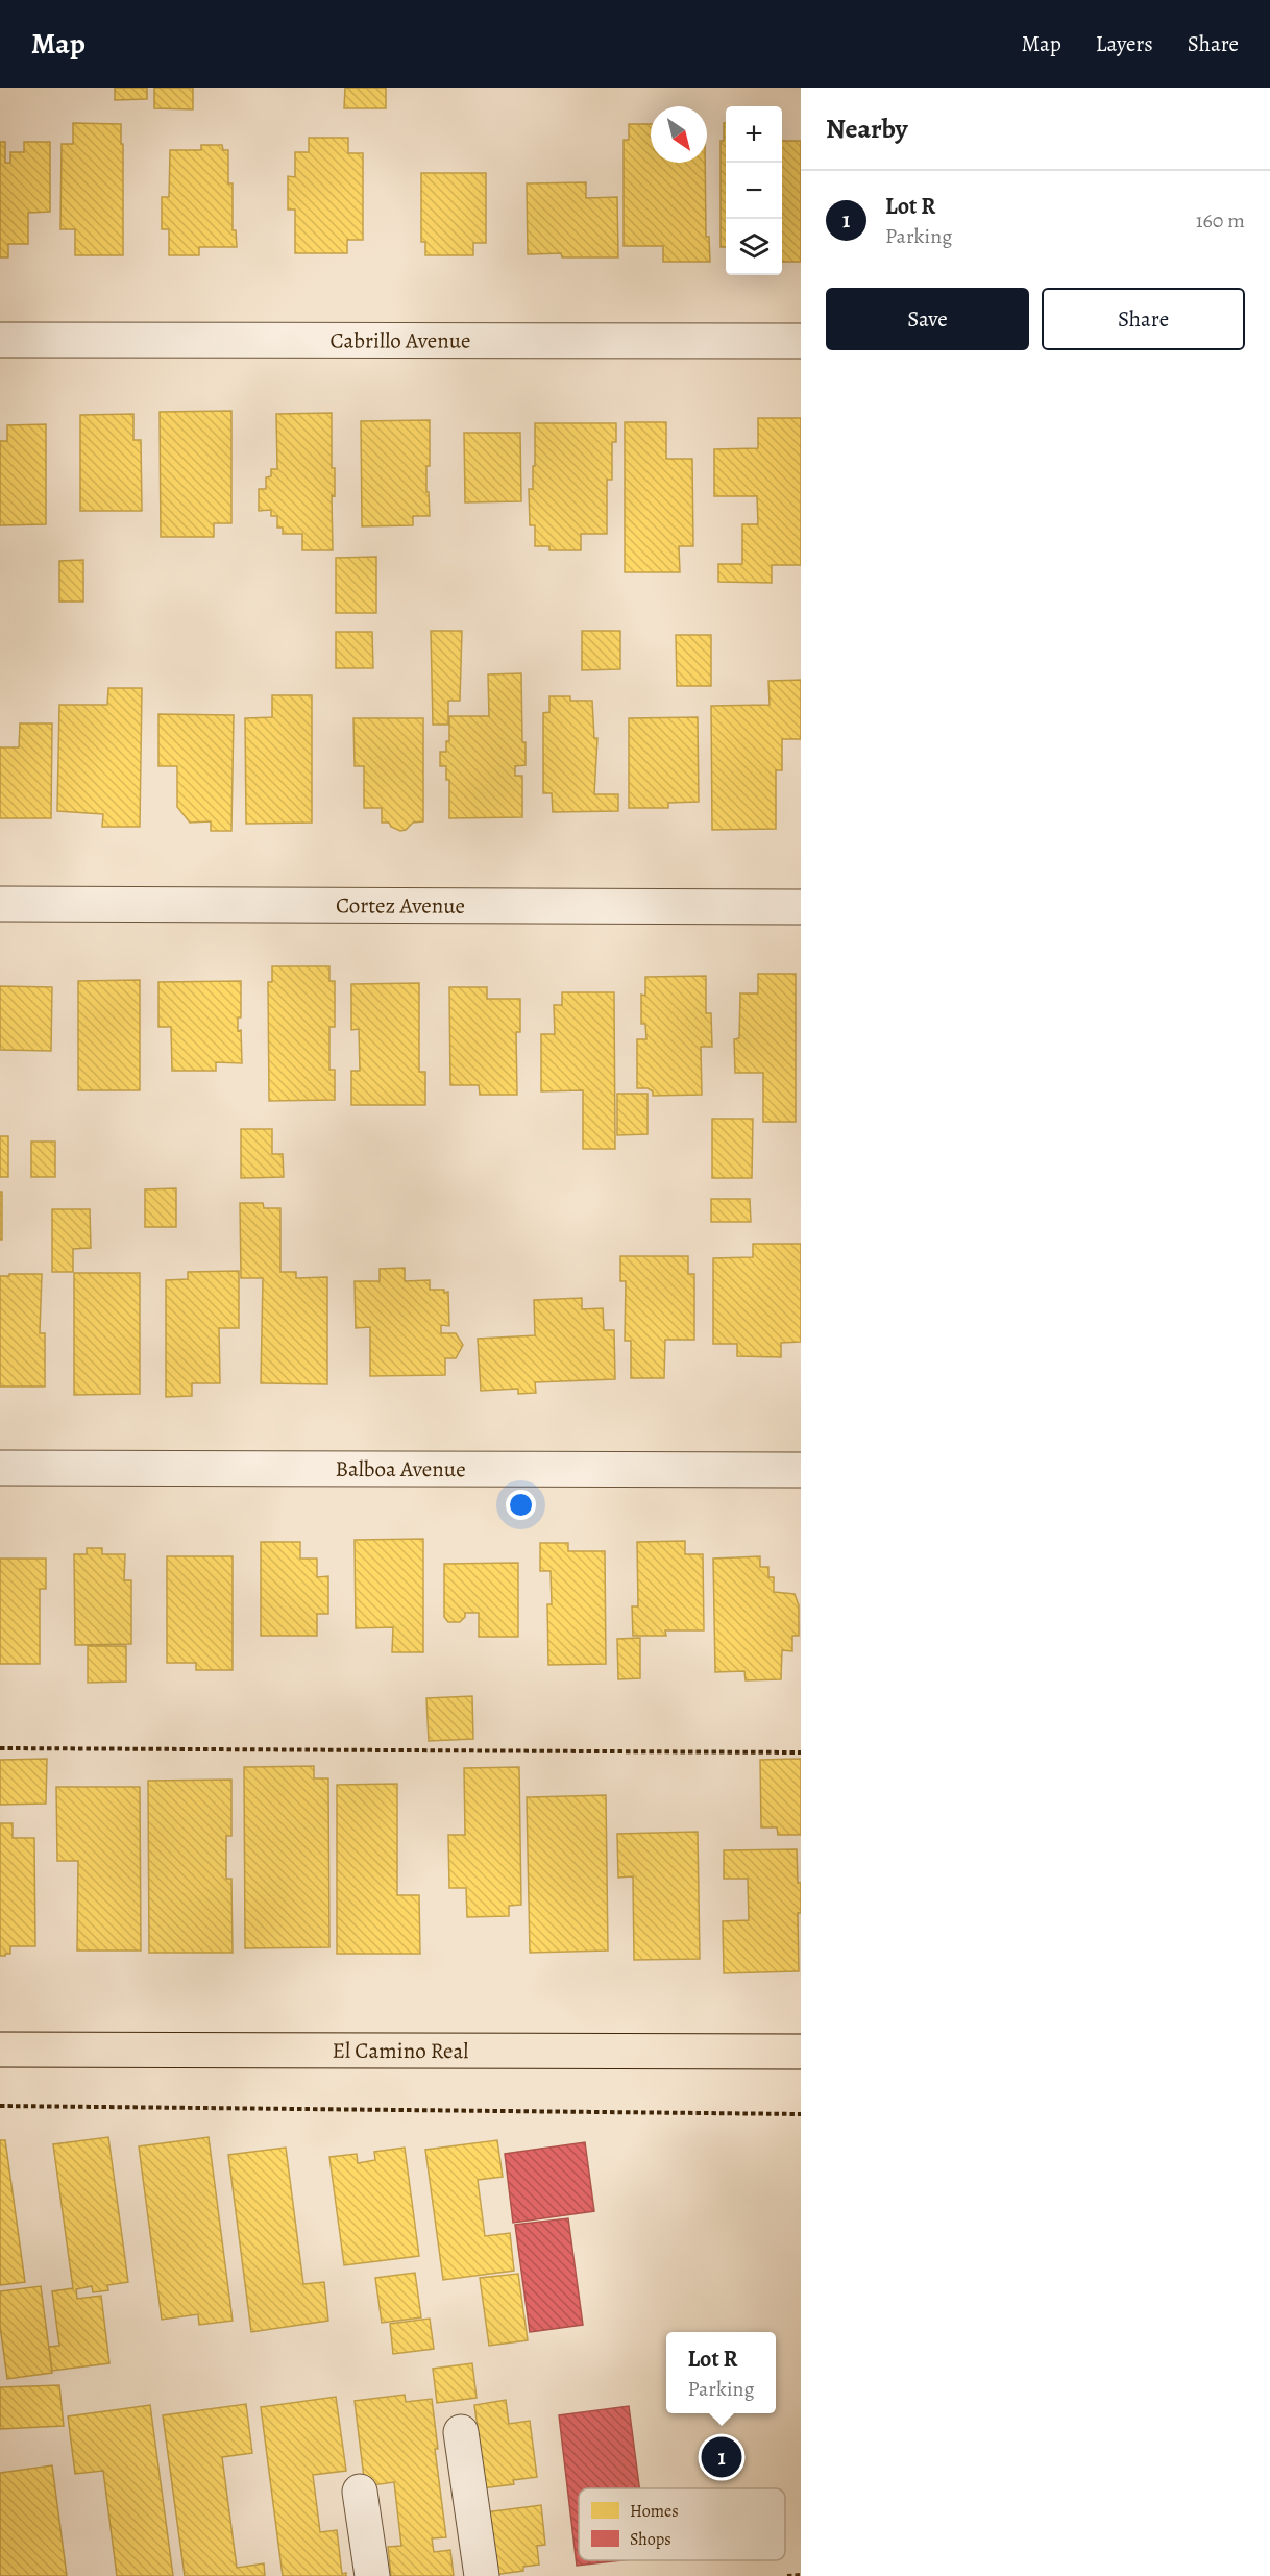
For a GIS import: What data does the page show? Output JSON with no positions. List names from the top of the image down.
{
  "streets": {
    "main road": ["El Camino Real"],
    "street": ["Cabrillo Avenue", "Cortez Avenue", "Balboa Avenue"]
  },
  "legend": ["Homes", "Shops"],
  "north": "bottom right",
  "page": {
    "header": "Map",
    "nav": ["Map", "Layers", "Share"],
    "heading": "Nearby",
    "map_buttons": ["+", "−"],
    "list": [
      {
        "mark": "1",
        "name": "Lot R",
        "note": "Parking",
        "value": "160 m"
      }
    ],
    "buttons": ["Save", "Share"],
    "popup": ["Lot R", "Parking"],
    "pins": "1"
  }
}
